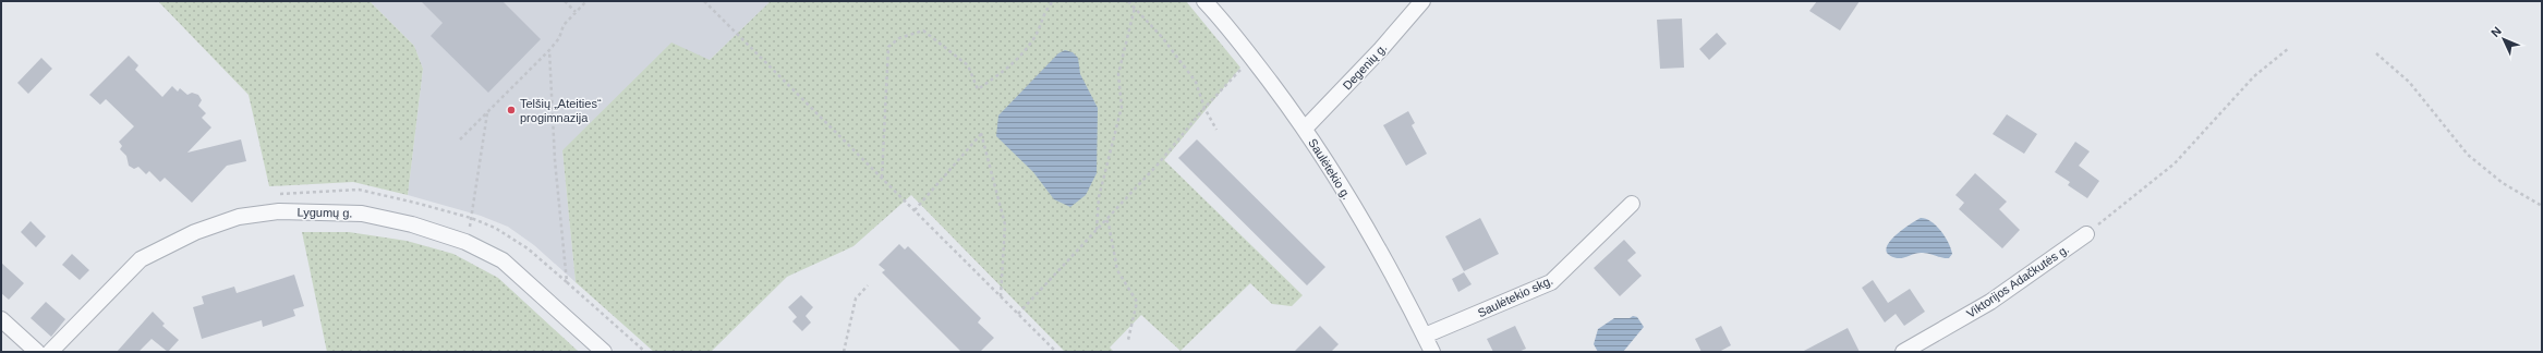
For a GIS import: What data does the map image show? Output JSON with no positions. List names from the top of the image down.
{
  "streets": {
    "street": [
      "Degenių g.",
      "Saulėtekio g.",
      "Lygumų g.",
      "Viktorijos Adačkutės g.",
      "Saulėtekio skg."
    ]
  },
  "crossings": [
    ["Degenių g.", "Saulėtekio g."],
    ["Saulėtekio g.", "Saulėtekio skg."]
  ],
  "places": ["Telšių „Ateities“ progimnazija"],
  "north": "top left"
}
